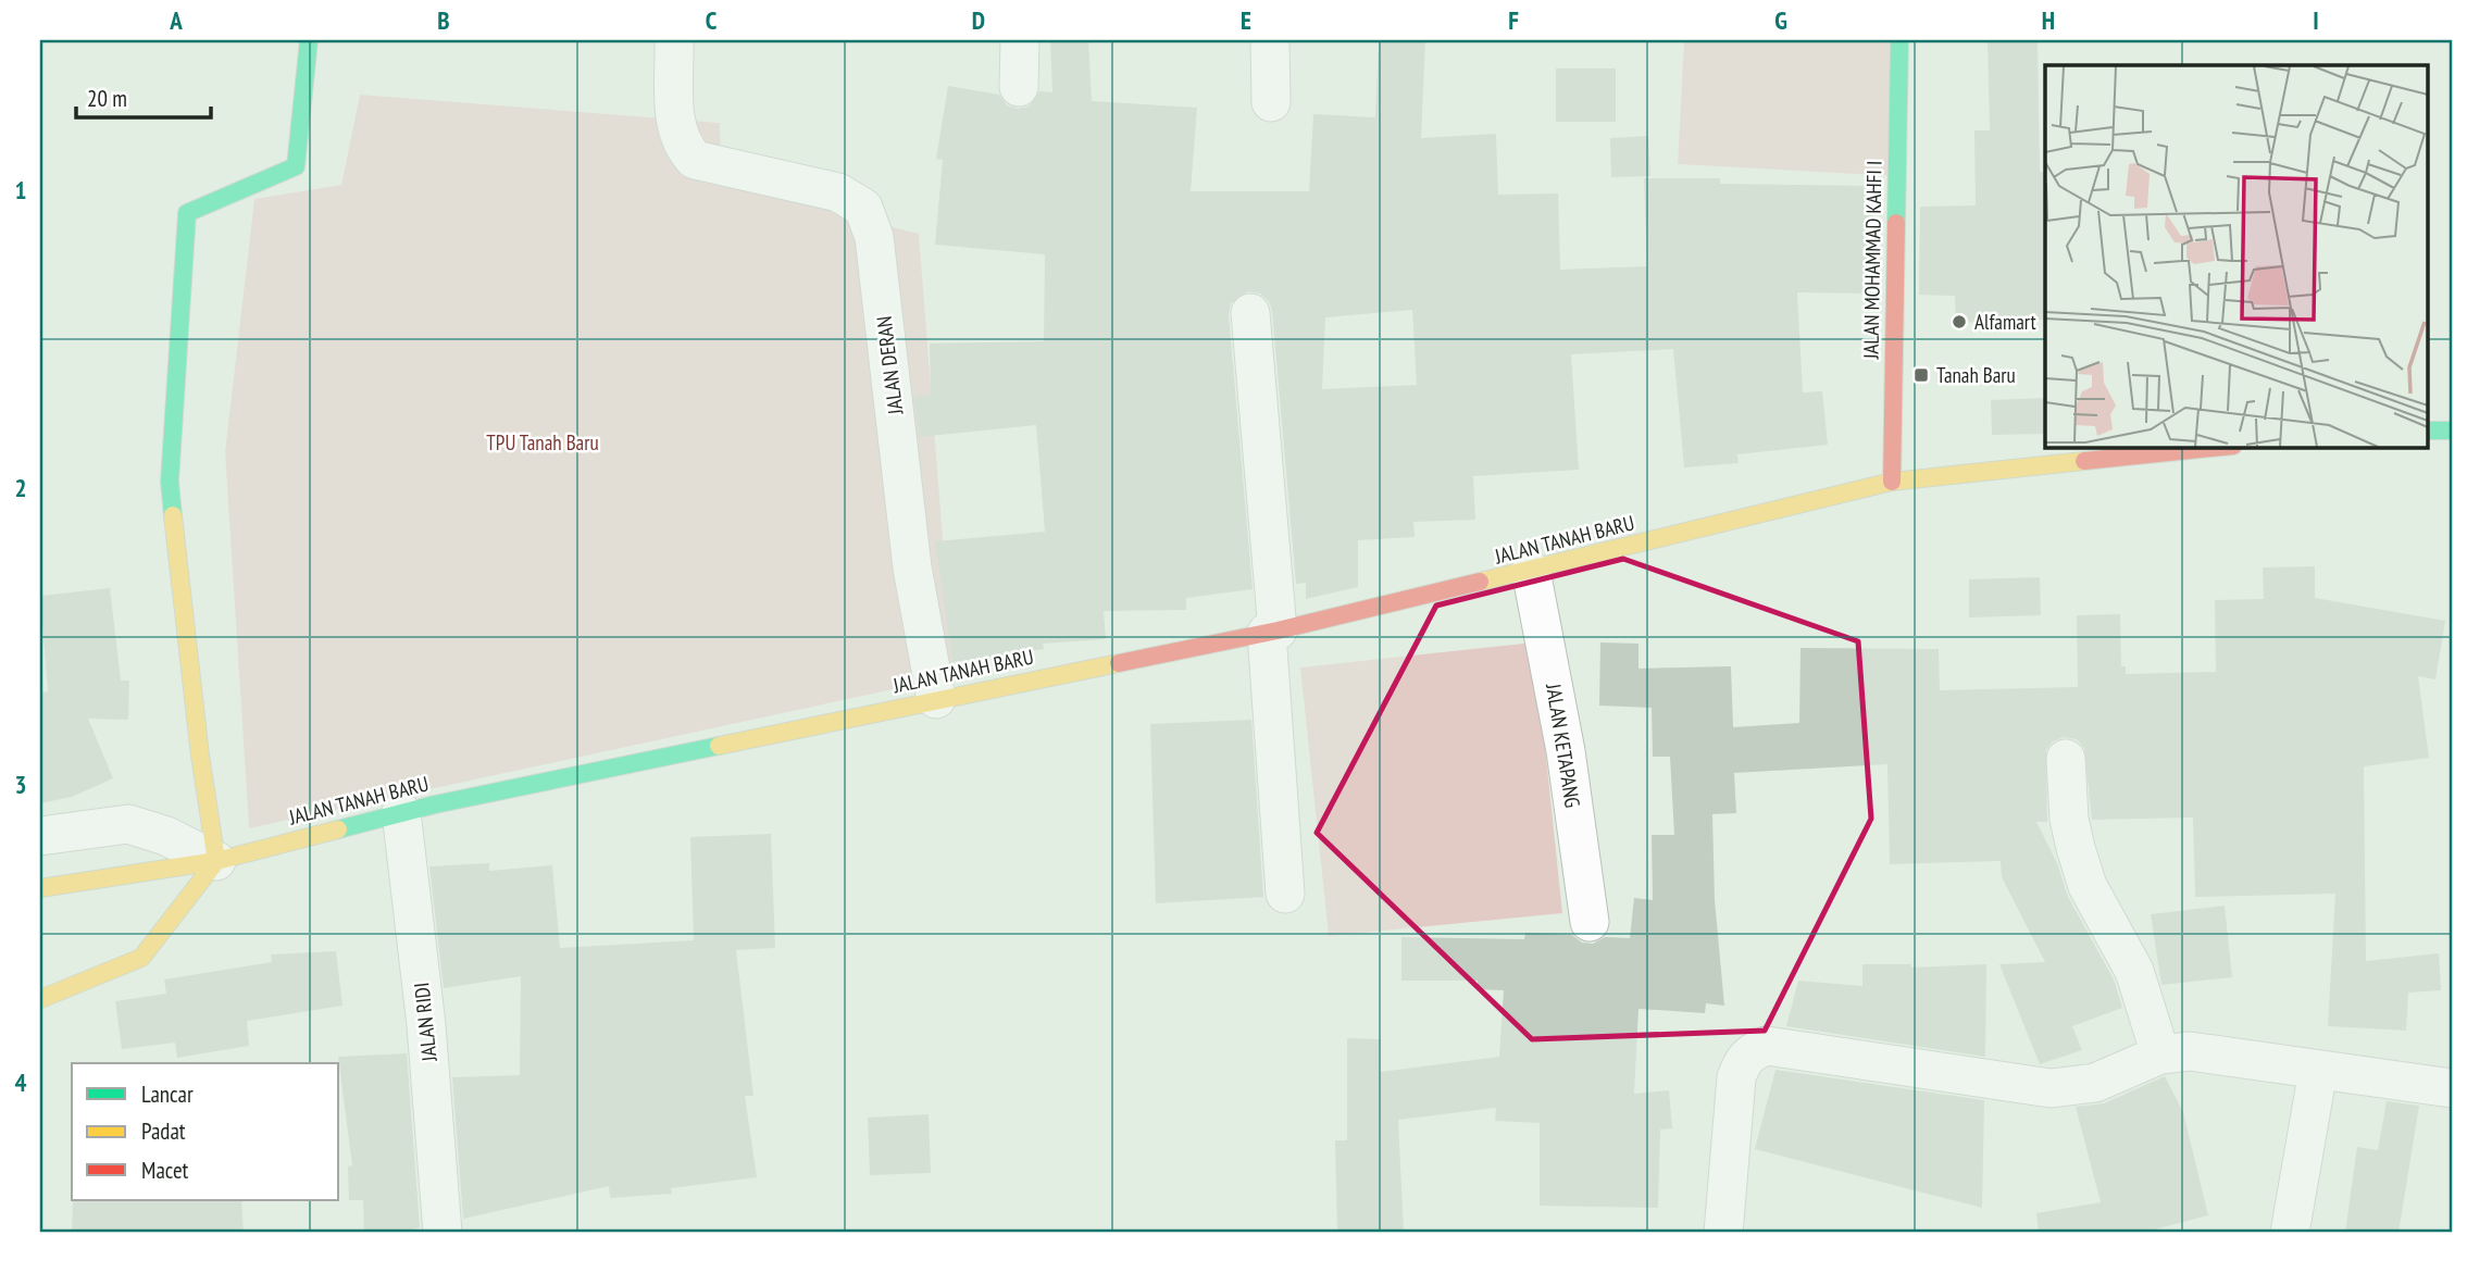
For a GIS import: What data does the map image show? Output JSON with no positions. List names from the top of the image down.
{
  "streets": {
    "main road": ["JALAN MOHAMMAD KAHFI I", "JALAN TANAH BARU"],
    "street": ["JALAN DERAN", "JALAN KETAPANG", "JALAN RIDI"]
  },
  "crossings": [
    ["JALAN MOHAMMAD KAHFI I", "JALAN TANAH BARU"],
    ["JALAN DERAN", "JALAN TANAH BARU"],
    ["JALAN TANAH BARU", "JALAN KETAPANG"],
    ["JALAN TANAH BARU", "JALAN RIDI"]
  ],
  "parks": ["TPU Tanah Baru"],
  "places": {
    "other": ["Alfamart"],
    "transit": ["Tanah Baru"]
  },
  "legend": ["Lancar", "Padat", "Macet"],
  "scale_bar": "20 m",
  "grid": {
    "columns": [
      "A",
      "B",
      "C",
      "D",
      "E",
      "F",
      "G",
      "H",
      "I"
    ],
    "rows": [
      "1",
      "2",
      "3",
      "4"
    ]
  }
}
